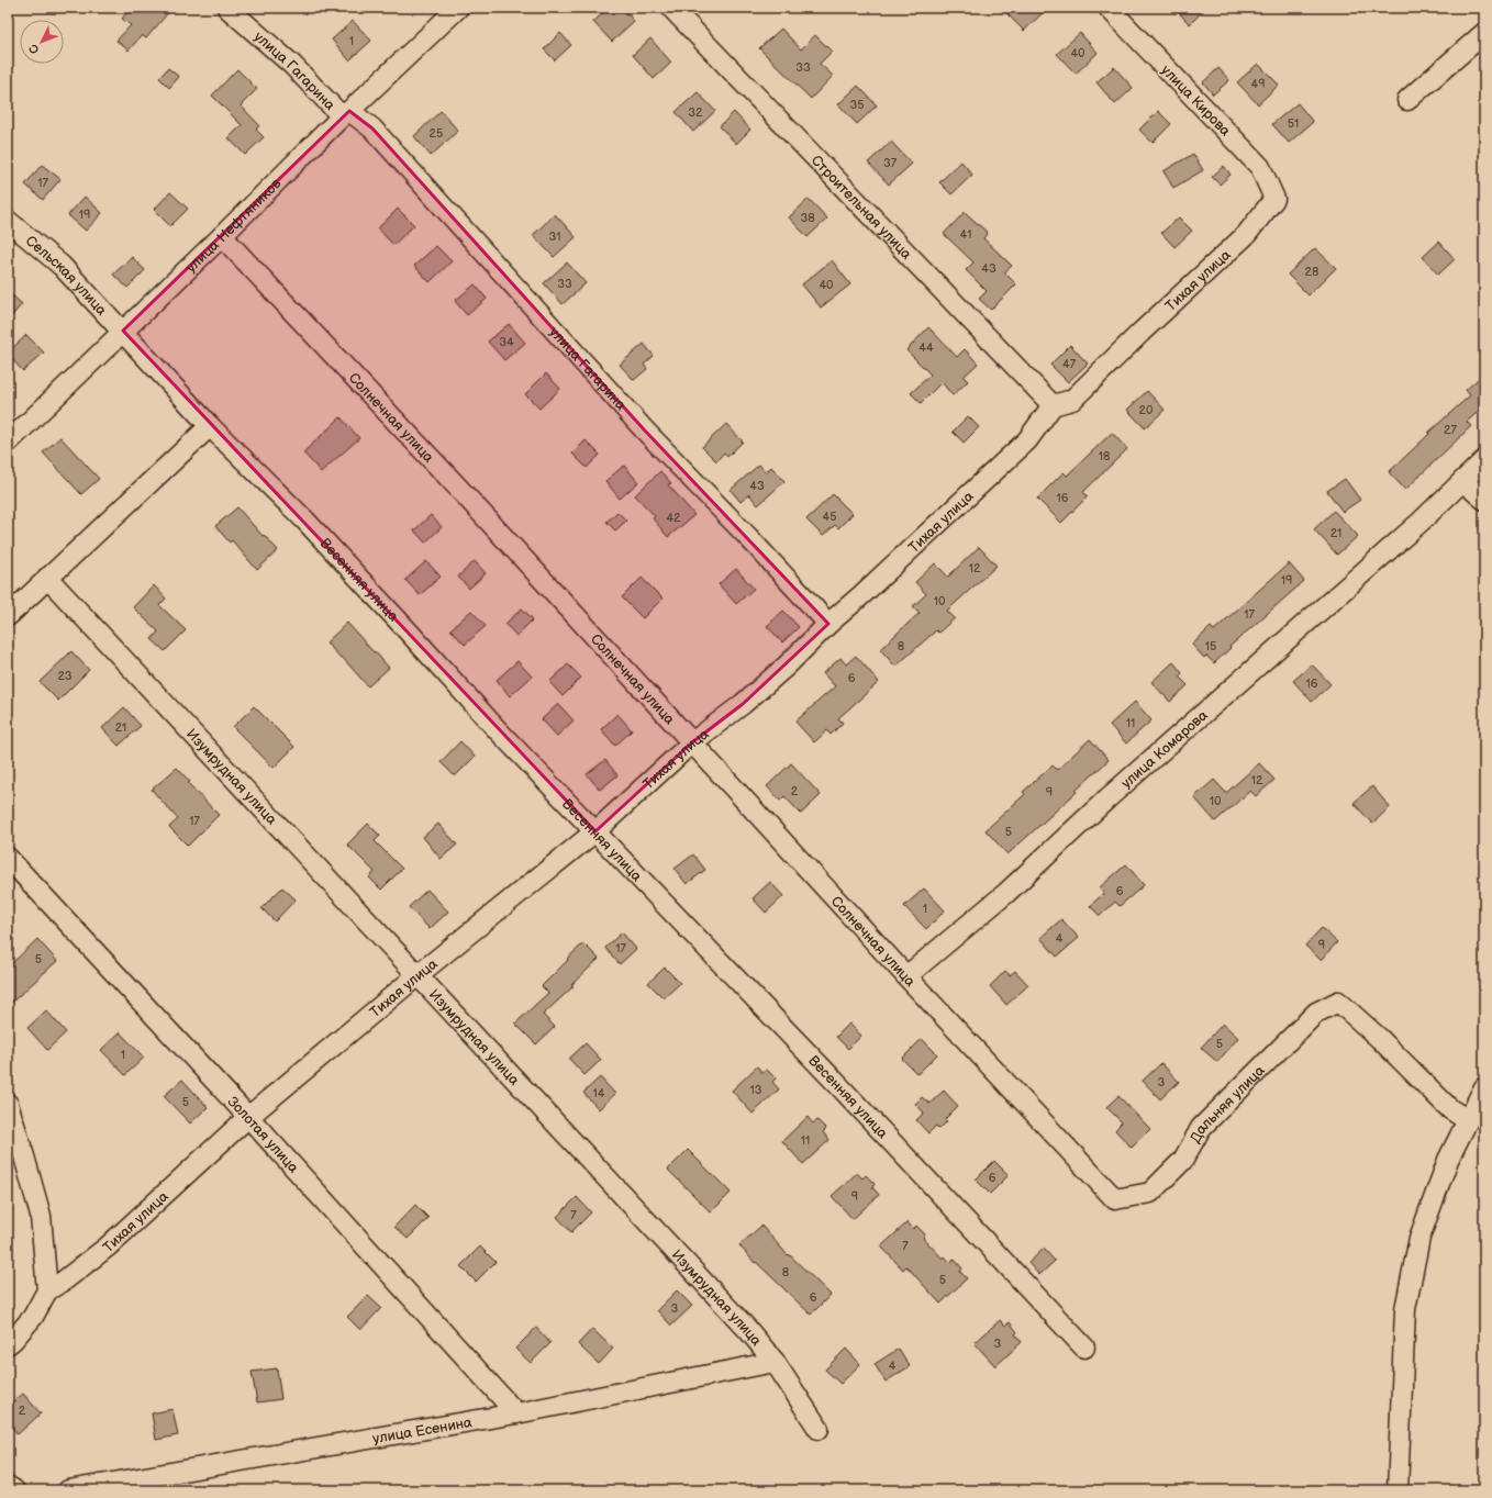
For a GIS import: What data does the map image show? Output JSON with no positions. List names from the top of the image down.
{
  "streets": {
    "street": [
      "улица Гагарина",
      "улица Кирова",
      "Строительная улица",
      "улица Нефтяников",
      "Сельская улица",
      "Тихая улица",
      "Солнечная улица",
      "Весенняя улица",
      "улица Комарова",
      "Изумрудная улица",
      "Дальняя улица",
      "Золотая улица",
      "улица Есенина"
    ]
  },
  "crossings": [
    ["улица Гагарина", "улица Нефтяников"],
    ["улица Гагарина", "Тихая улица"],
    ["улица Кирова", "Тихая улица"],
    ["Строительная улица", "Тихая улица"],
    ["улица Нефтяников", "Сельская улица"],
    ["улица Нефтяников", "Солнечная улица"],
    ["улица Нефтяников", "Весенняя улица"],
    ["Сельская улица", "Весенняя улица"],
    ["Тихая улица", "Солнечная улица"],
    ["Тихая улица", "Весенняя улица"],
    ["Тихая улица", "Изумрудная улица"],
    ["Тихая улица", "Золотая улица"],
    ["Солнечная улица", "улица Комарова"],
    ["Солнечная улица", "Дальняя улица"],
    ["Изумрудная улица", "улица Есенина"],
    ["Золотая улица", "улица Есенина"]
  ],
  "house_numbers": [
    "1",
    "40",
    "33",
    "49",
    "35",
    "32",
    "51",
    "25",
    "37",
    "17",
    "19",
    "38",
    "41",
    "31",
    "43",
    "28",
    "33",
    "40",
    "34",
    "44",
    "47",
    "20",
    "27",
    "18",
    "43",
    "16",
    "45",
    "42",
    "21",
    "12",
    "19",
    "10",
    "17",
    "8",
    "15",
    "23",
    "6",
    "16",
    "11",
    "21",
    "12",
    "2",
    "9",
    "10",
    "17",
    "5",
    "6",
    "1",
    "4",
    "9",
    "17",
    "5",
    "5",
    "1",
    "3",
    "13",
    "14",
    "5",
    "11",
    "6",
    "9",
    "7",
    "7",
    "8",
    "5",
    "6",
    "3",
    "3",
    "4",
    "2"
  ],
  "north": "bottom left"
}
